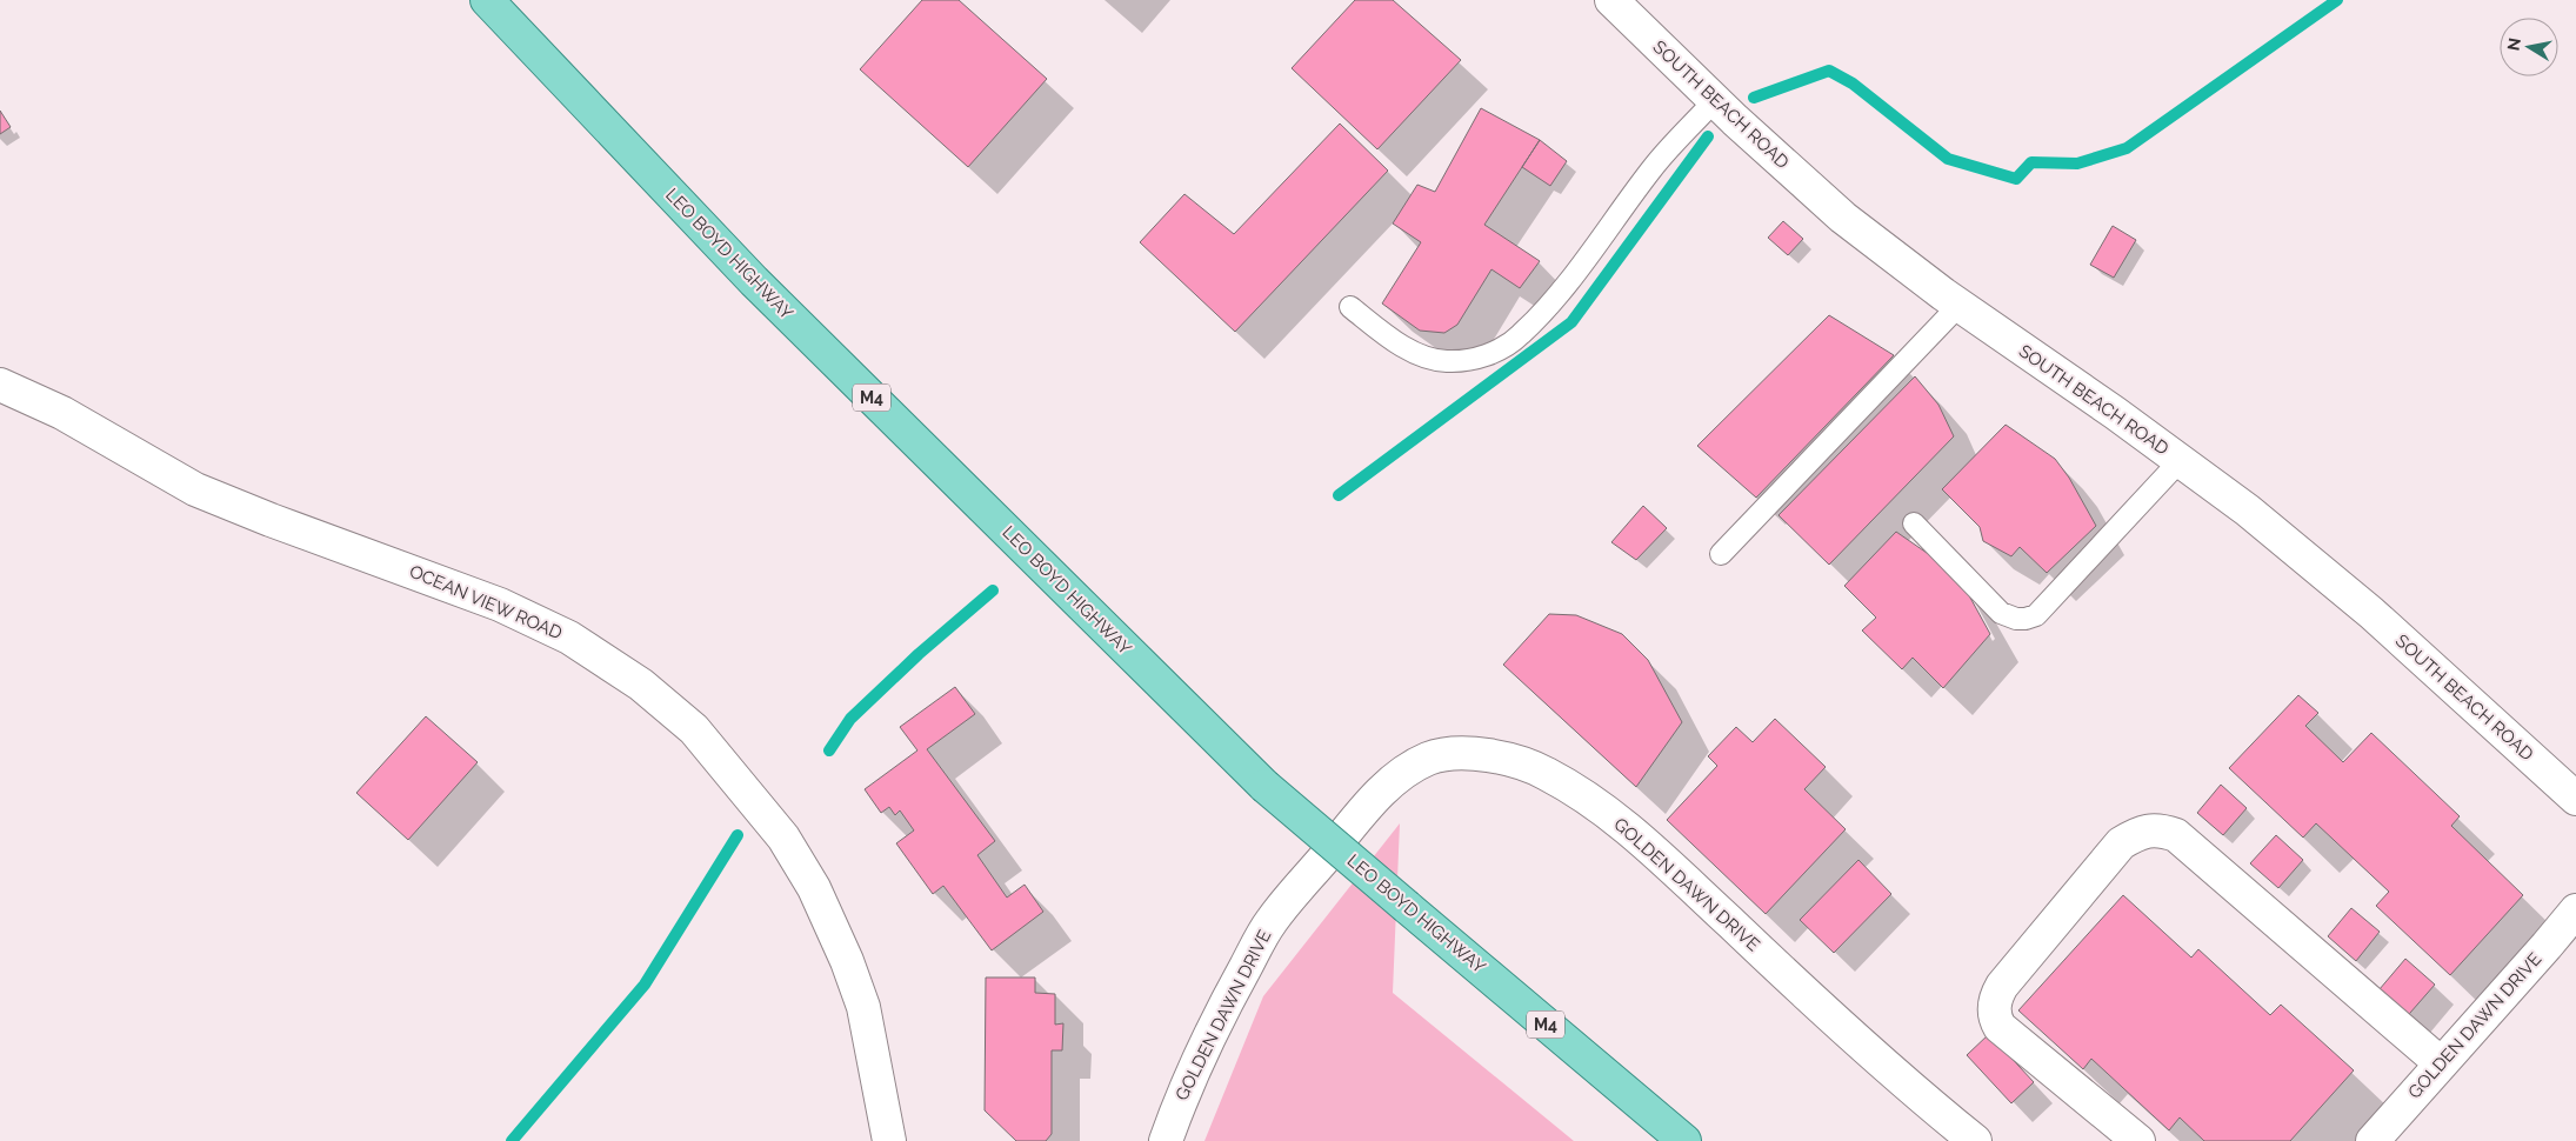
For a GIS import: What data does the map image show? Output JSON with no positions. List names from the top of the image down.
{
  "streets": {
    "main road": ["LEO BOYD HIGHWAY", "M4"],
    "street": ["SOUTH BEACH ROAD", "OCEAN VIEW ROAD", "GOLDEN DAWN DRIVE"]
  },
  "north": "left"
}
